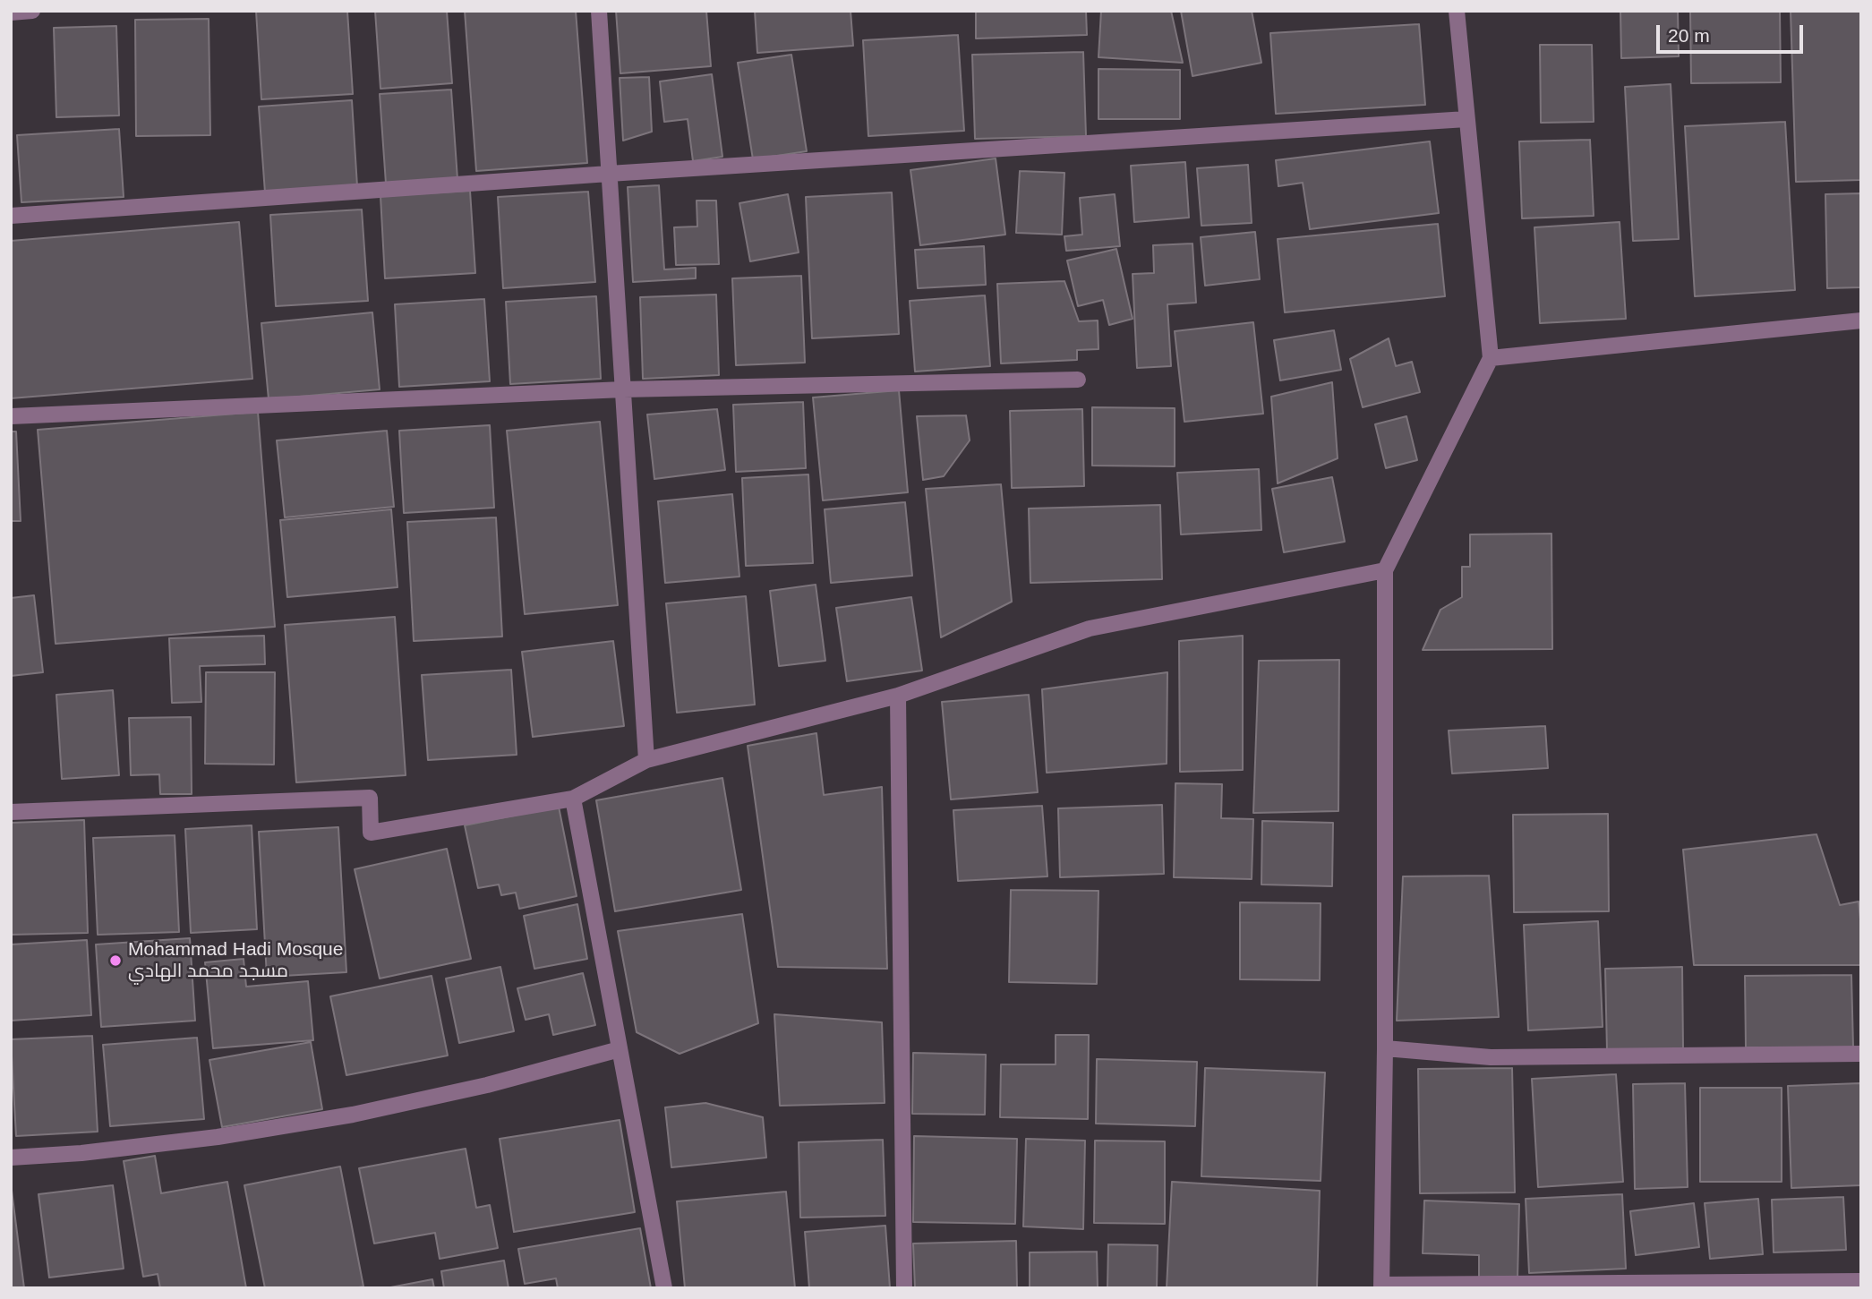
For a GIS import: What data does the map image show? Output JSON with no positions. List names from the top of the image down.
{
  "places": ["Mohammad Hadi Mosque مسجد محمد الهادي"],
  "scale_bar": "20 m"
}
